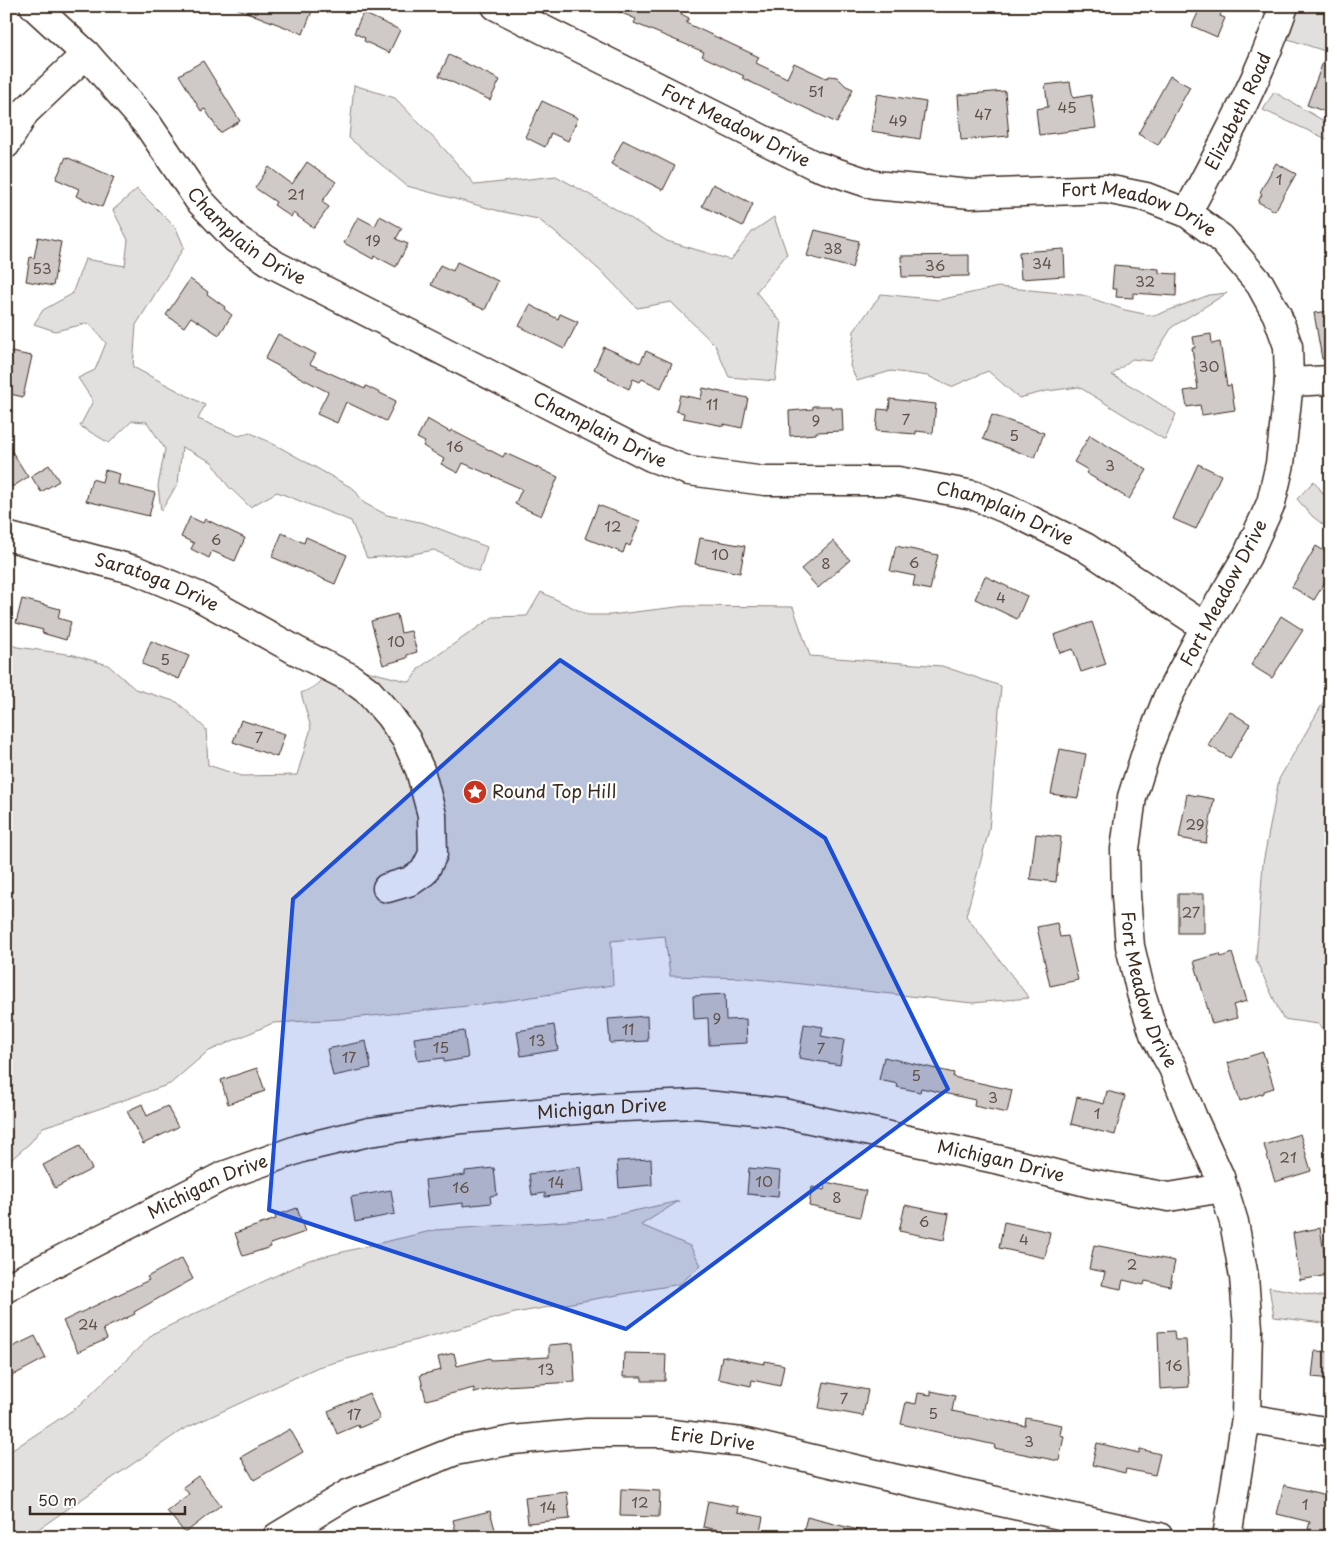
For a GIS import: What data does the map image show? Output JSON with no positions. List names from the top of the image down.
{
  "streets": {
    "street": [
      "Elizabeth Road",
      "Fort Meadow Drive",
      "Champlain Drive",
      "Saratoga Drive",
      "Michigan Drive",
      "Erie Drive"
    ]
  },
  "crossings": [
    ["Elizabeth Road", "Fort Meadow Drive"],
    ["Fort Meadow Drive", "Champlain Drive"],
    ["Fort Meadow Drive", "Michigan Drive"]
  ],
  "places": {
    "place": ["Round Top Hill"]
  },
  "house_numbers": [
    "51",
    "45",
    "47",
    "49",
    "1",
    "21",
    "19",
    "38",
    "34",
    "36",
    "53",
    "32",
    "30",
    "11",
    "7",
    "9",
    "5",
    "16",
    "3",
    "12",
    "6",
    "10",
    "6",
    "8",
    "4",
    "10",
    "5",
    "7",
    "29",
    "27",
    "9",
    "11",
    "13",
    "15",
    "7",
    "17",
    "5",
    "3",
    "1",
    "21",
    "10",
    "14",
    "16",
    "8",
    "6",
    "4",
    "2",
    "24",
    "16",
    "13",
    "7",
    "5",
    "17",
    "3",
    "12",
    "1",
    "14"
  ],
  "scale_bar": "50 m"
}
